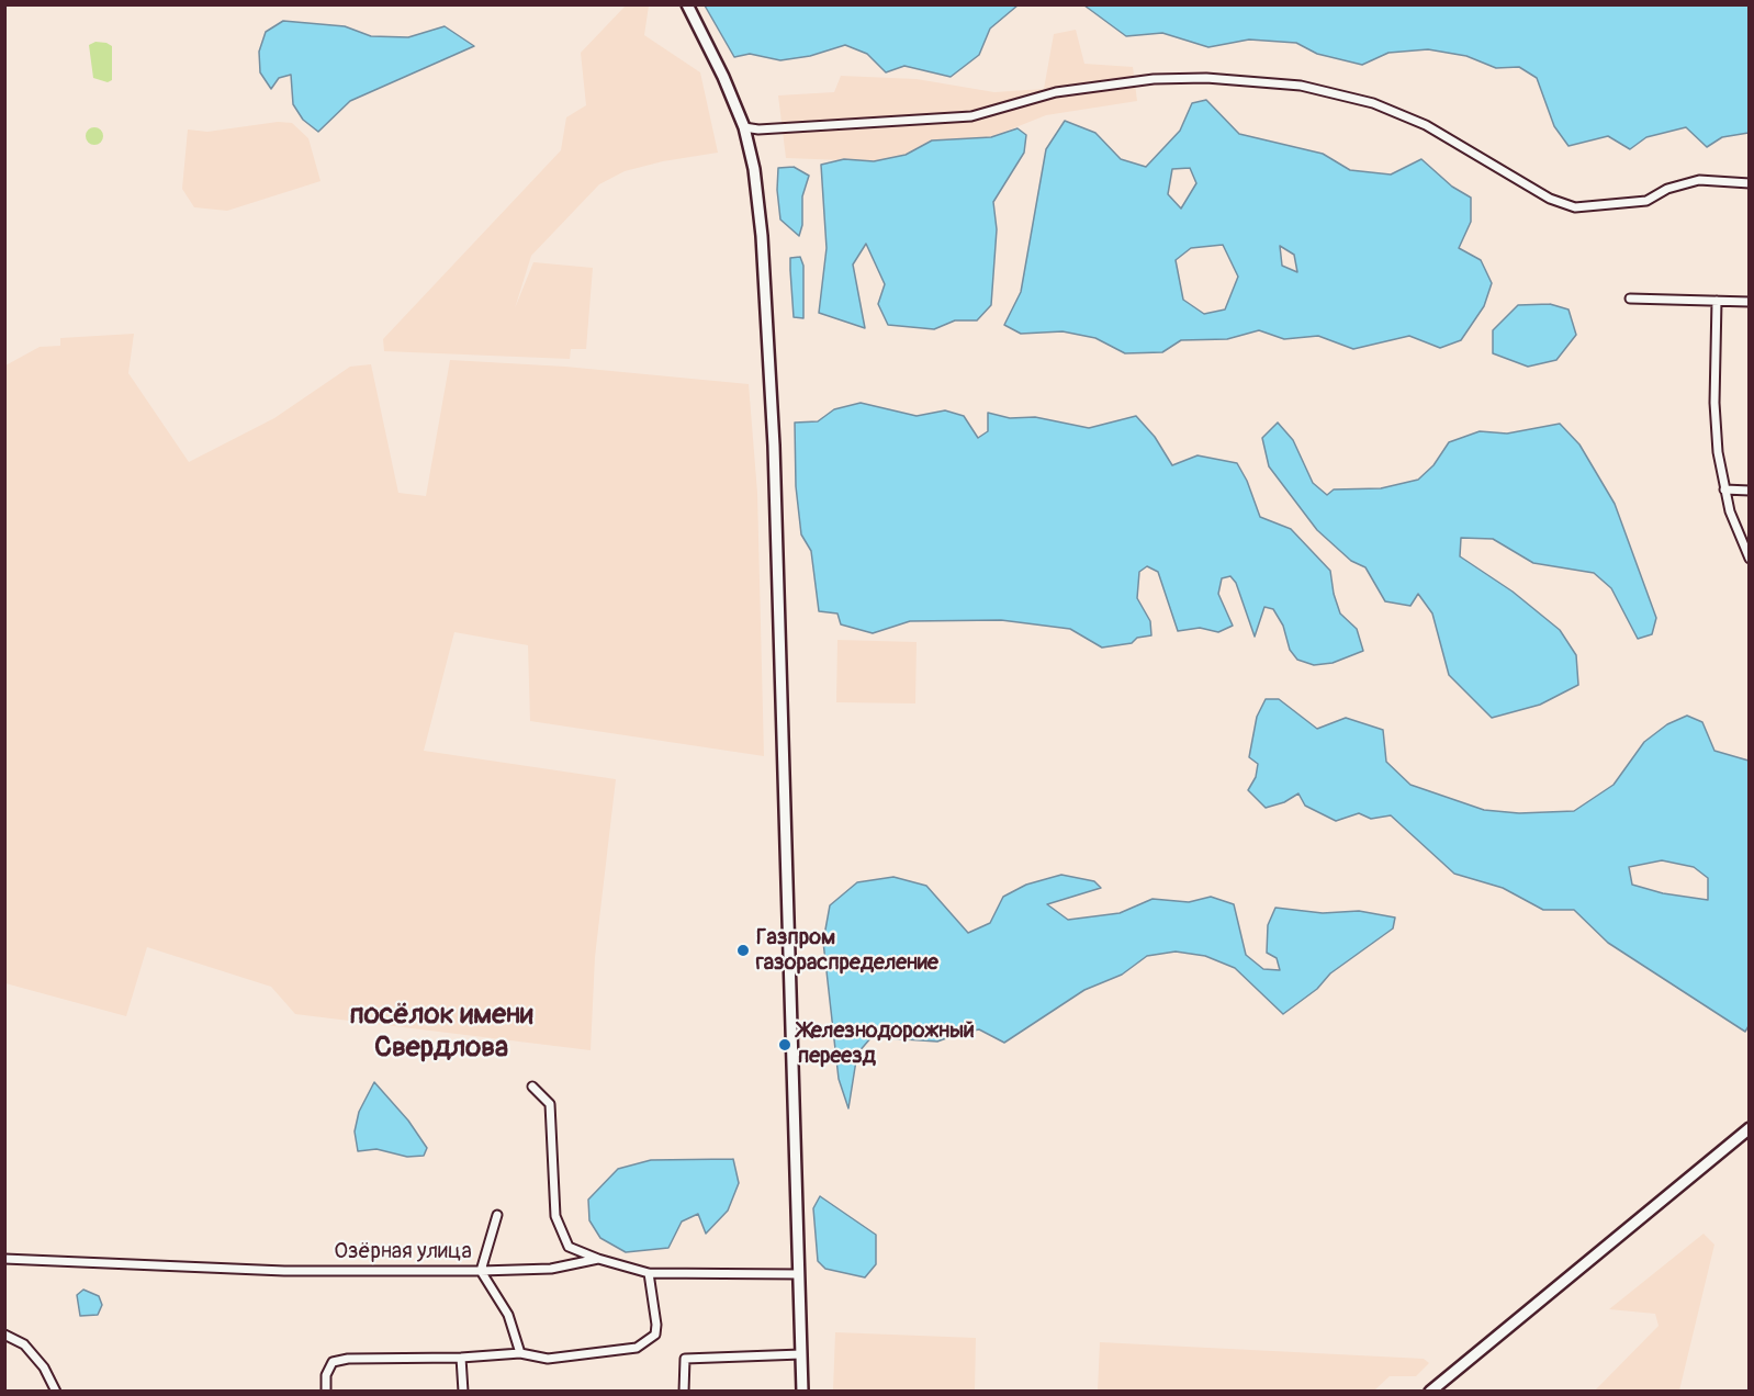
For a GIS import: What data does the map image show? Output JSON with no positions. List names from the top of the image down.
{
  "streets": {
    "street": ["Озёрная улица"]
  },
  "districts": ["посёлок имени Свердлова"],
  "places": ["Газпром газораспределение", "Железнодорожный переезд"]
}
